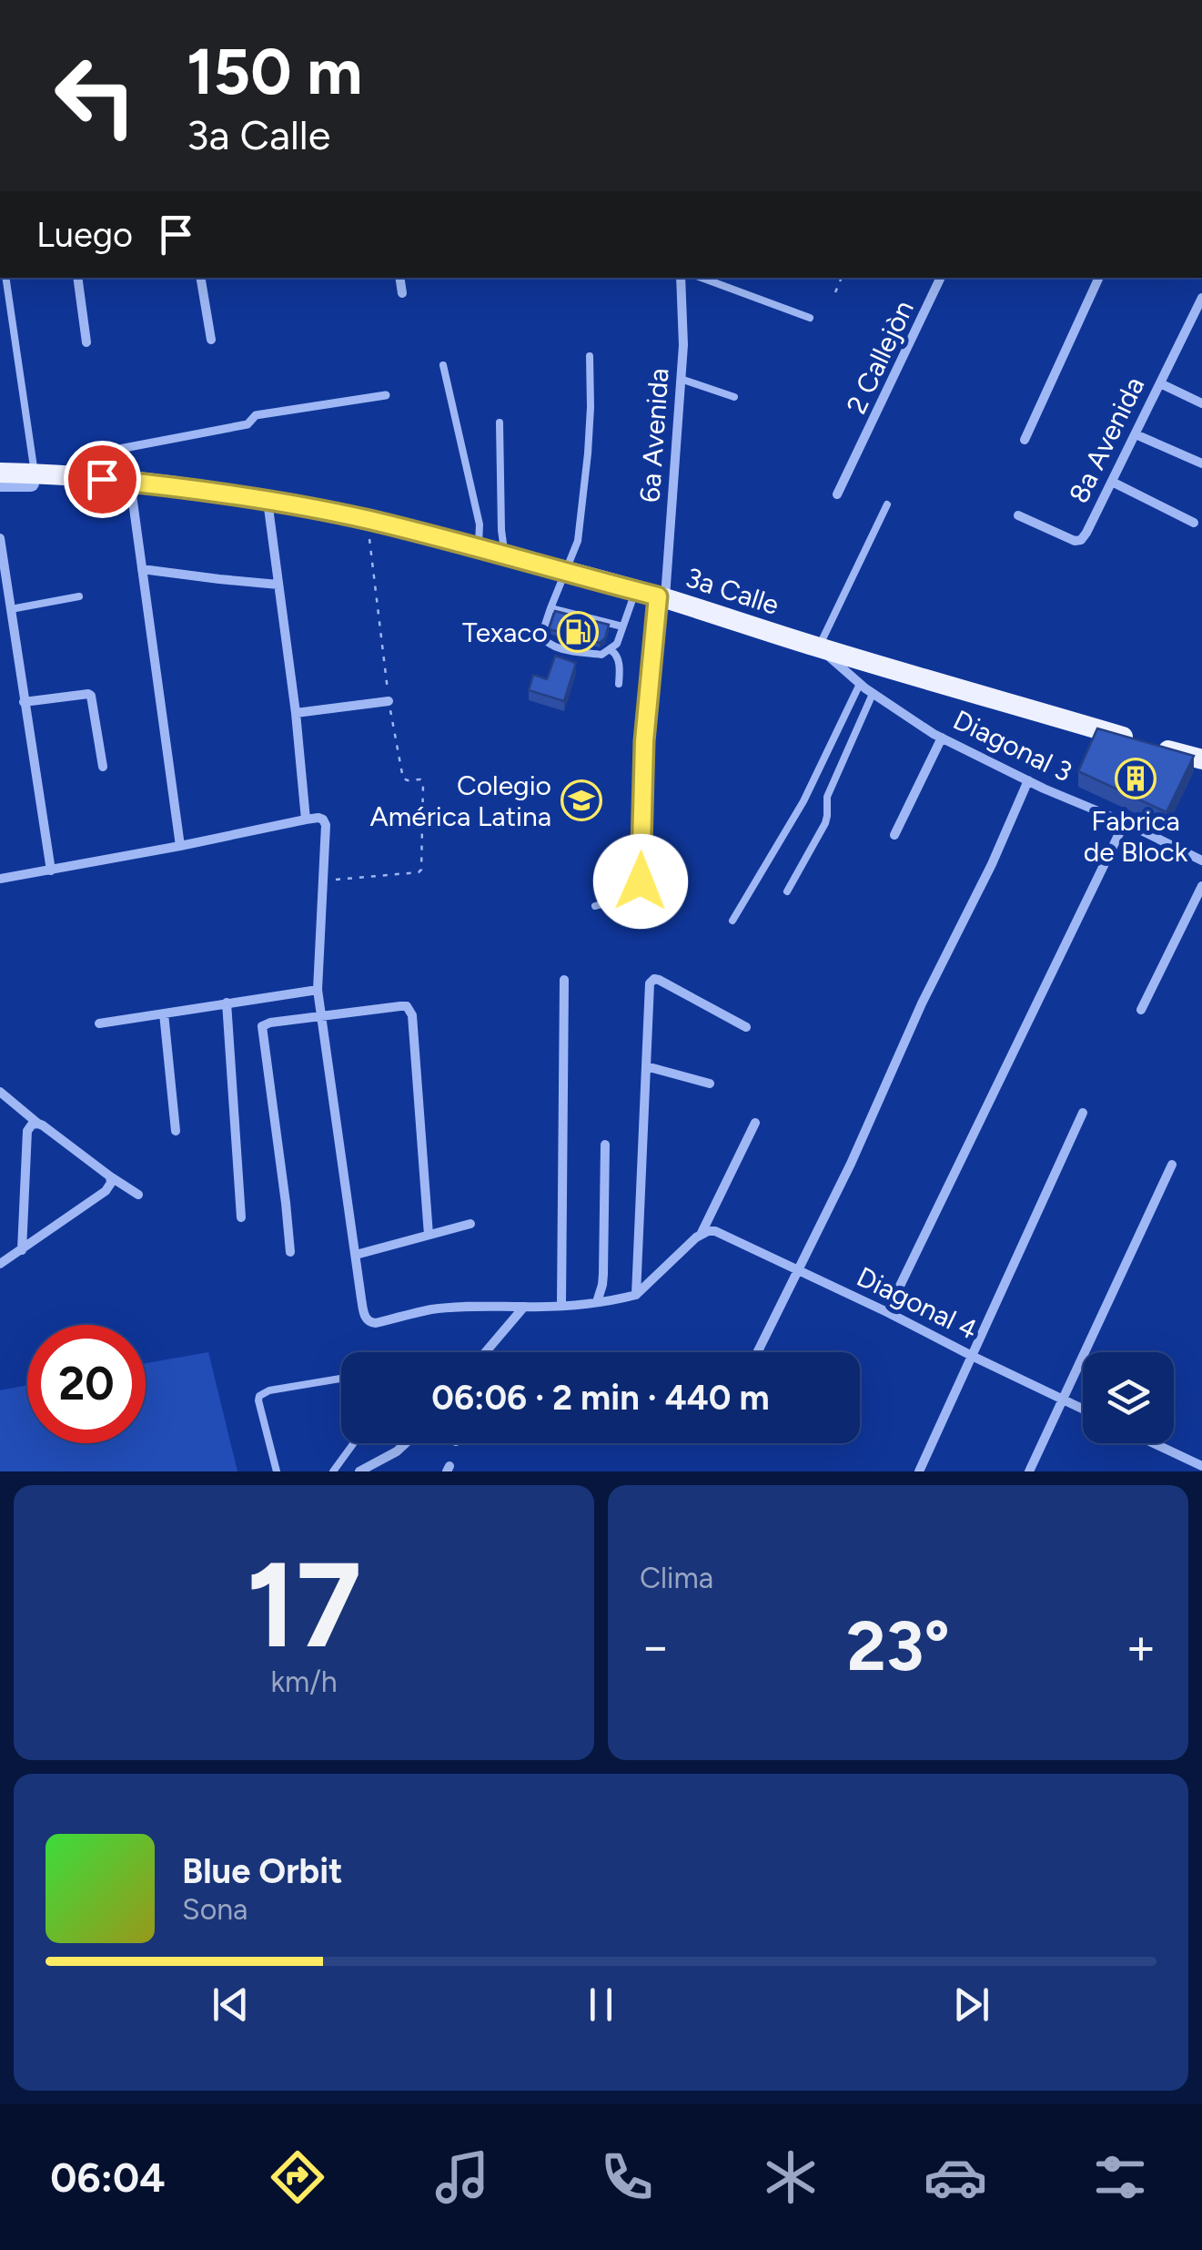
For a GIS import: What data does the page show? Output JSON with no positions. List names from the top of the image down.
{
  "streets": {
    "main road": ["3a Calle"],
    "street": [
      "6a Avenida",
      "8a Avenida",
      "Diagonal 3",
      "Diagonal 4"
    ],
    "lane": ["2 Callejòn"]
  },
  "crossings": [
    ["6a Avenida", "3a Calle"],
    ["3a Calle", "Diagonal 3"]
  ],
  "places": {
    "fuel station": ["Texaco"],
    "building": ["Fabrica de Block"],
    "school or university": ["Colegio América Latina"]
  },
  "page": {
    "turn": ["150 m", "3a Calle"],
    "then": "Luego",
    "limit": "20",
    "trip": "06:06 · 2 min · 440 m",
    "tile": [
      ["17", "km/h"],
      "Clima"
    ],
    "heat": ["−", "23°", "+"],
    "song": ["Blue Orbit", "Sona"],
    "tabs": "06:04"
  }
}
